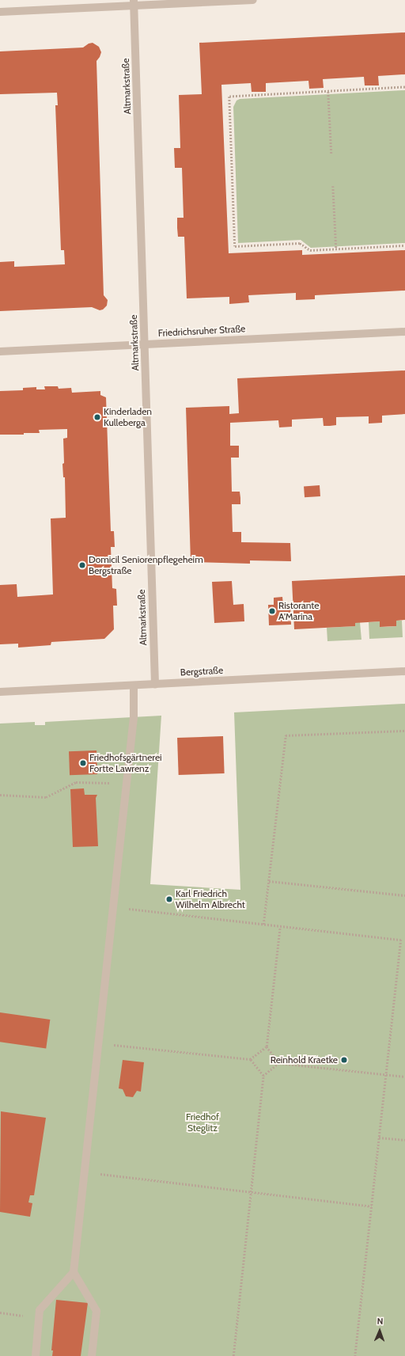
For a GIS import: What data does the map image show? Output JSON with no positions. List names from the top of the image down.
{
  "streets": {
    "street": ["Altmarkstraße", "Friedrichsruher Straße", "Bergstraße"]
  },
  "crossings": [
    ["Altmarkstraße", "Friedrichsruher Straße"],
    ["Altmarkstraße", "Bergstraße"]
  ],
  "parks": ["Friedhof Steglitz"],
  "places": [
    "Kinderladen Kulleberga",
    "Domicil Seniorenpflegeheim Bergstraße",
    "Ristorante A'Marina",
    "Friedhofsgärtnerei Fortte Lawrenz",
    "Karl Friedrich Wilhelm Albrecht",
    "Reinhold Kraetke"
  ],
  "north": "top"
}
